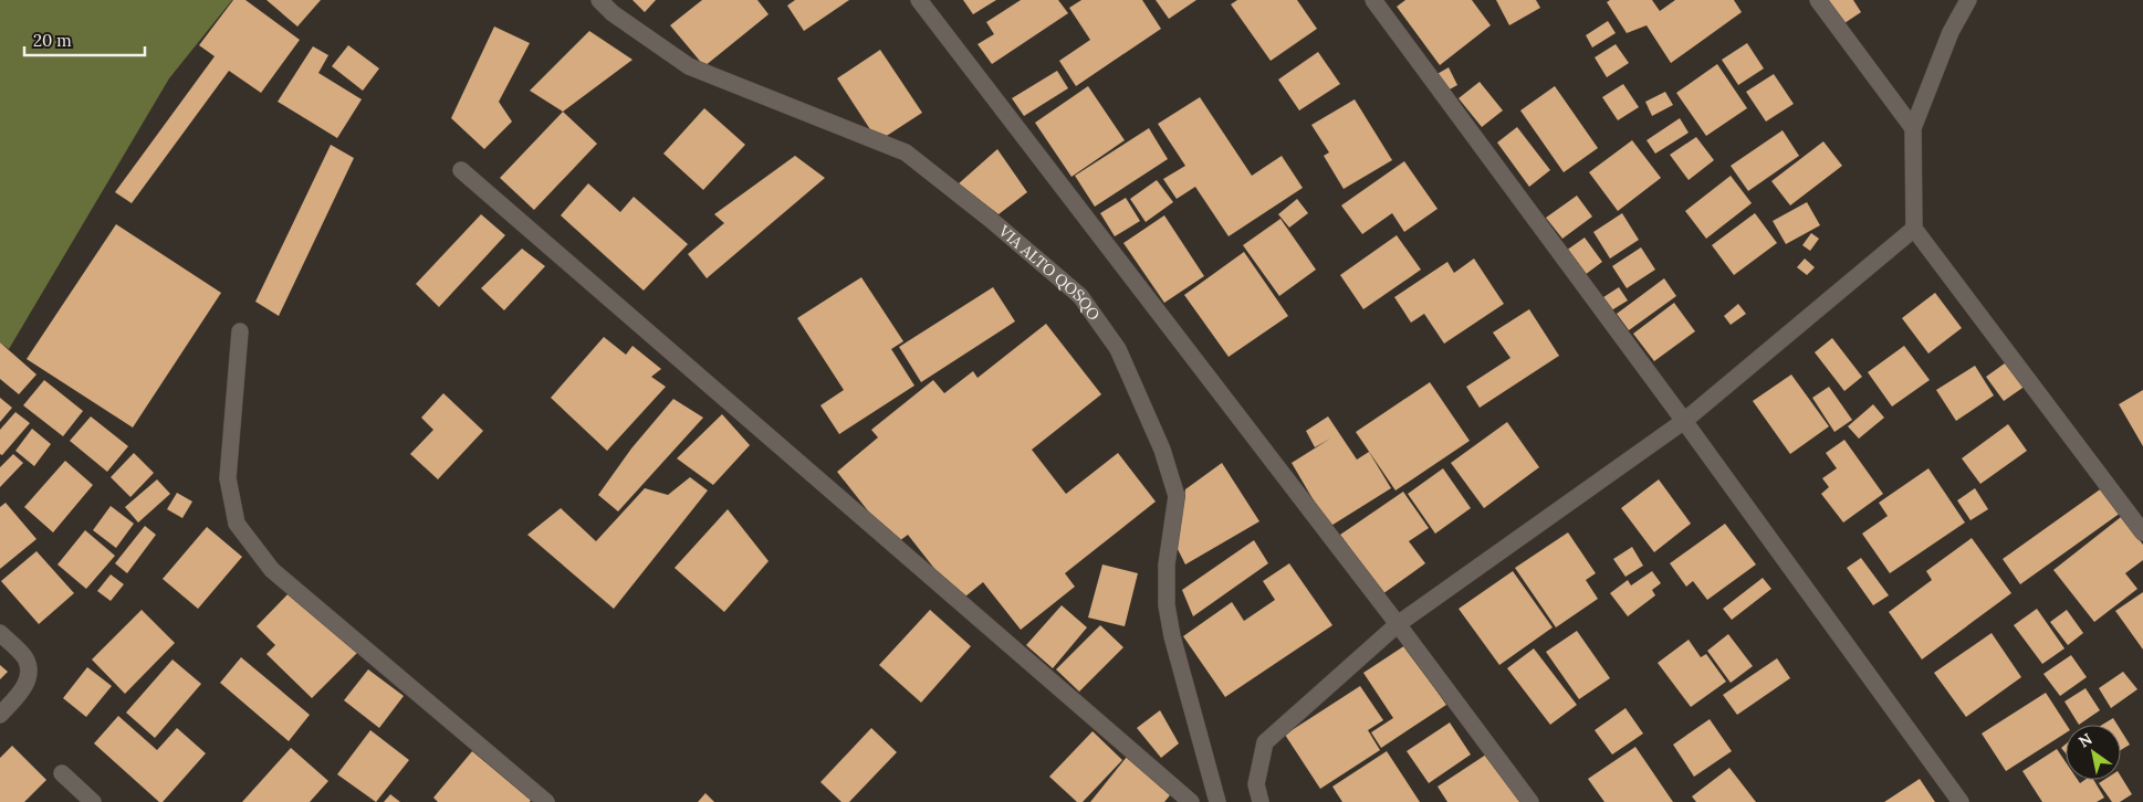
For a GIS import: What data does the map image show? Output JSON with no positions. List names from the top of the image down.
{
  "streets": {
    "street": ["VIA ALTO QOSQO"]
  },
  "scale_bar": "20 m",
  "north": "top left"
}
